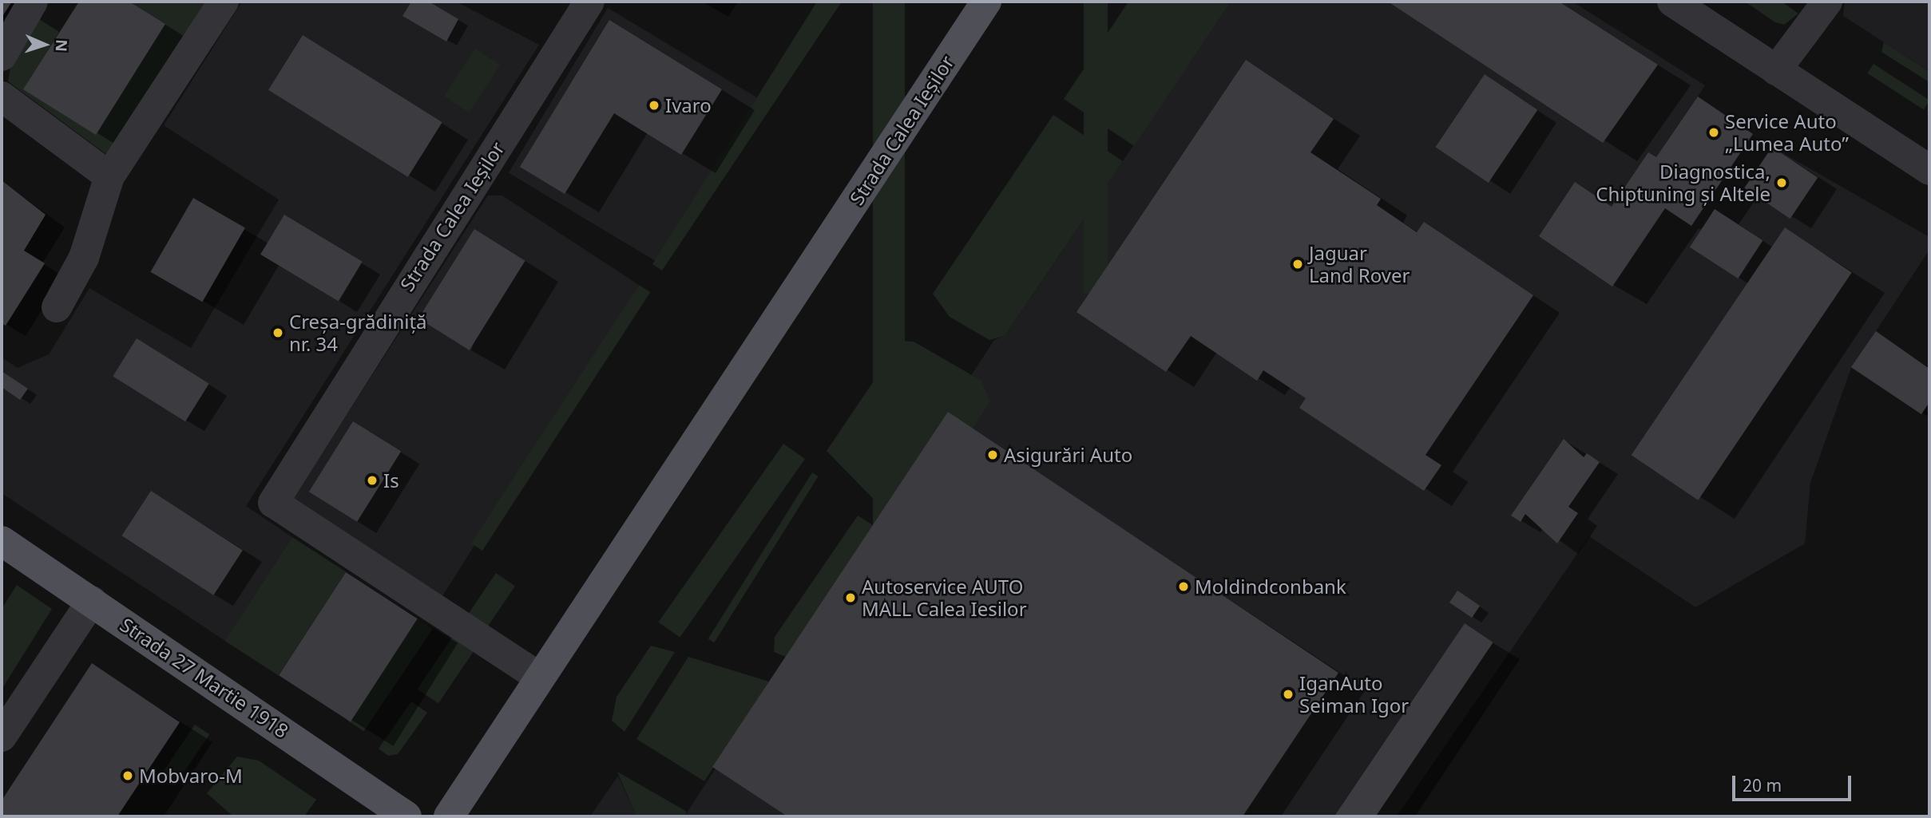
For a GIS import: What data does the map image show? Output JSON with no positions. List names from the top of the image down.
{
  "streets": {
    "main road": ["Strada Calea Ieșilor", "Strada 27 Martie 1918"]
  },
  "places": [
    "Ivaro",
    "Service Auto „Lumea Auto”",
    "Diagnostica, Chiptuning și Altele",
    "Jaguar Land Rover",
    "Creșa-grădiniță nr. 34",
    "Asigurări Auto",
    "Is",
    "Moldindconbank",
    "Autoservice AUTO MALL Calea Iesilor",
    "IganAuto Seiman Igor",
    "Mobvaro-M"
  ],
  "scale_bar": "20 m",
  "north": "right"
}
